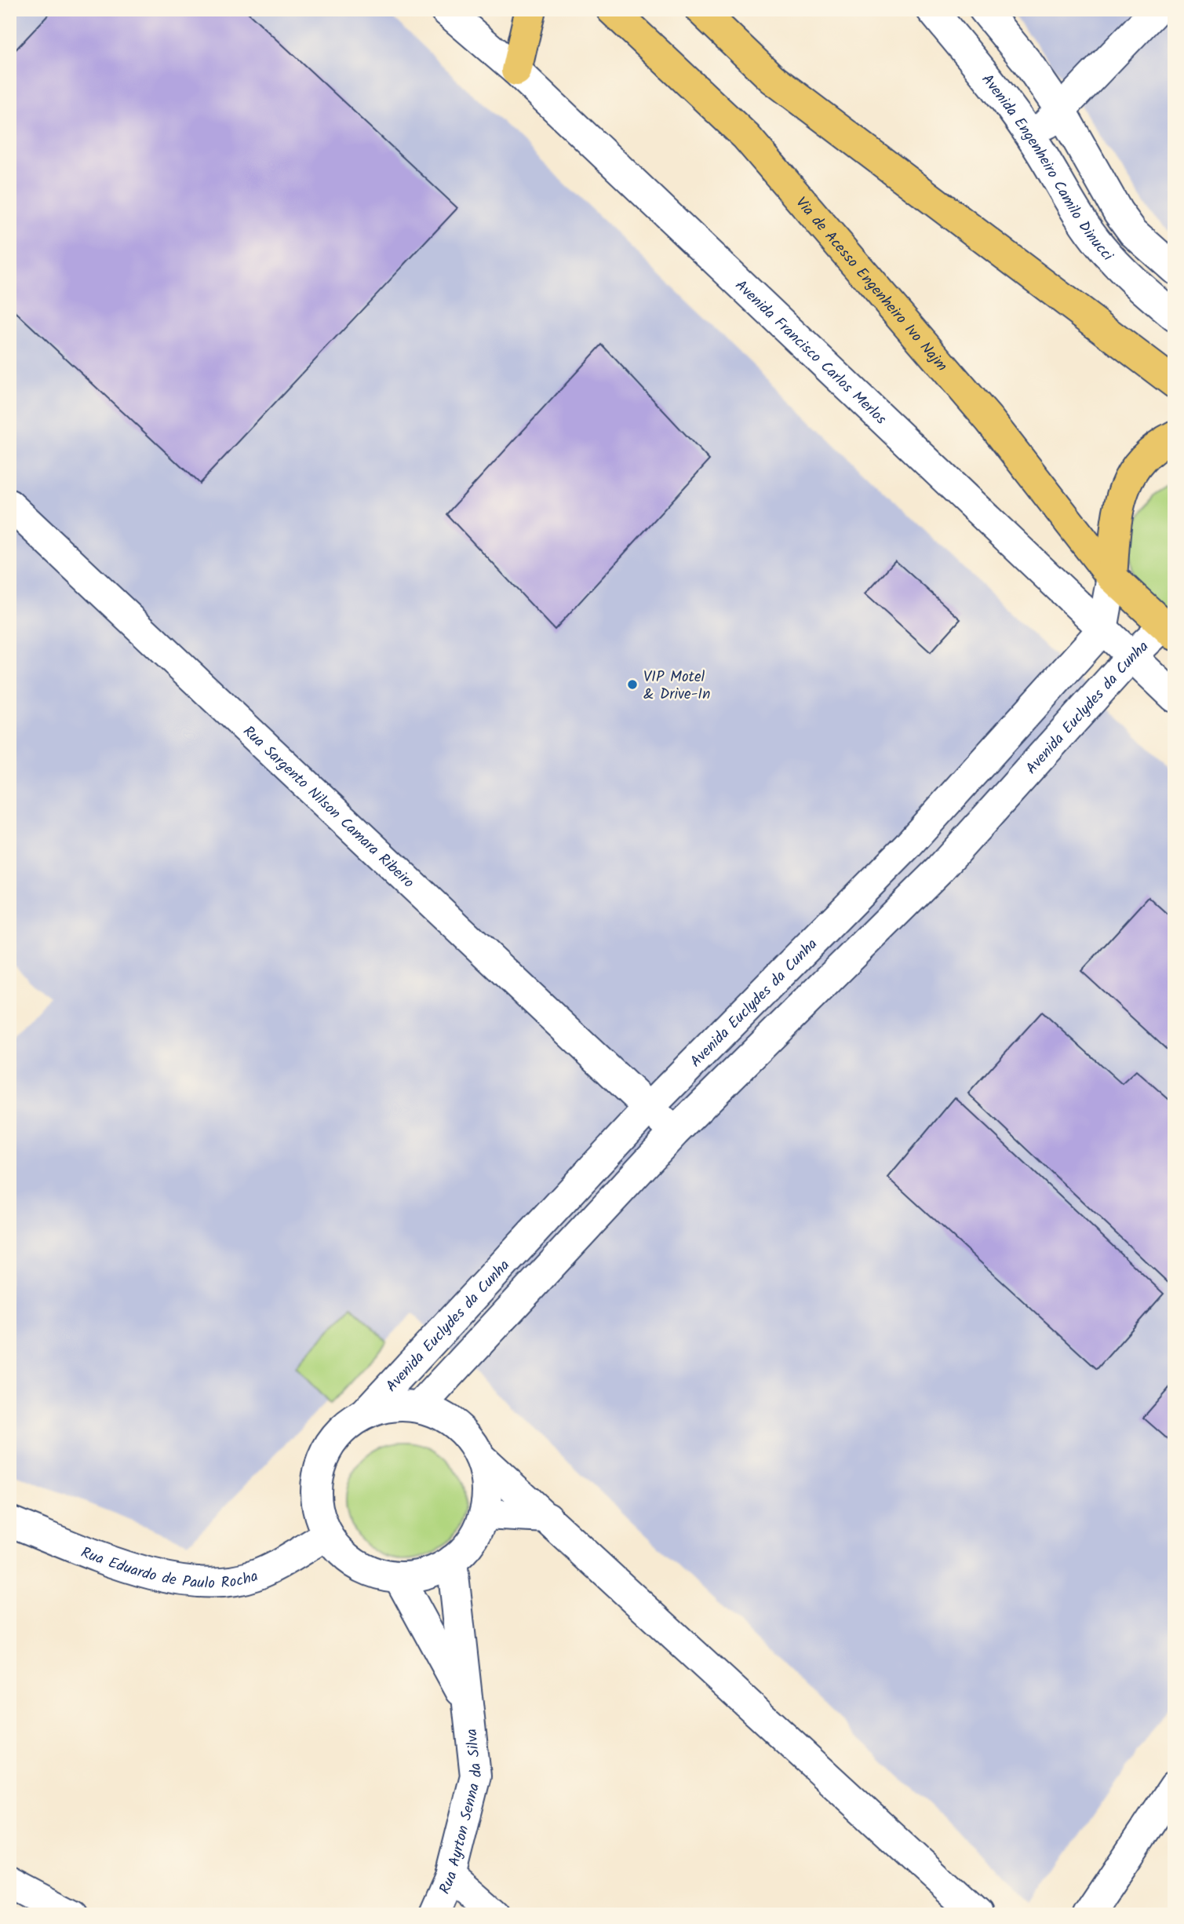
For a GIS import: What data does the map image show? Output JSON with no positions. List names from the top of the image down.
{
  "streets": {
    "main road": ["Via de Acesso Engenheiro Ivo Najm"],
    "street": [
      "Avenida Engenheiro Camilo Dinucci",
      "Avenida Francisco Carlos Merlos",
      "Avenida Euclydes da Cunha",
      "Rua Sargento Nilson Camara Ribeiro",
      "Rua Eduardo de Paulo Rocha",
      "Rua Ayrton Senna da Silva"
    ]
  },
  "crossings": [
    ["Via de Acesso Engenheiro Ivo Najm", "Avenida Euclydes da Cunha"],
    ["Avenida Francisco Carlos Merlos", "Avenida Euclydes da Cunha"],
    ["Avenida Euclydes da Cunha", "Rua Sargento Nilson Camara Ribeiro"],
    ["Avenida Euclydes da Cunha", "Rua Eduardo de Paulo Rocha"],
    ["Avenida Euclydes da Cunha", "Rua Ayrton Senna da Silva"],
    ["Rua Eduardo de Paulo Rocha", "Rua Ayrton Senna da Silva"]
  ],
  "places": ["VIP Motel & Drive-In"]
}
